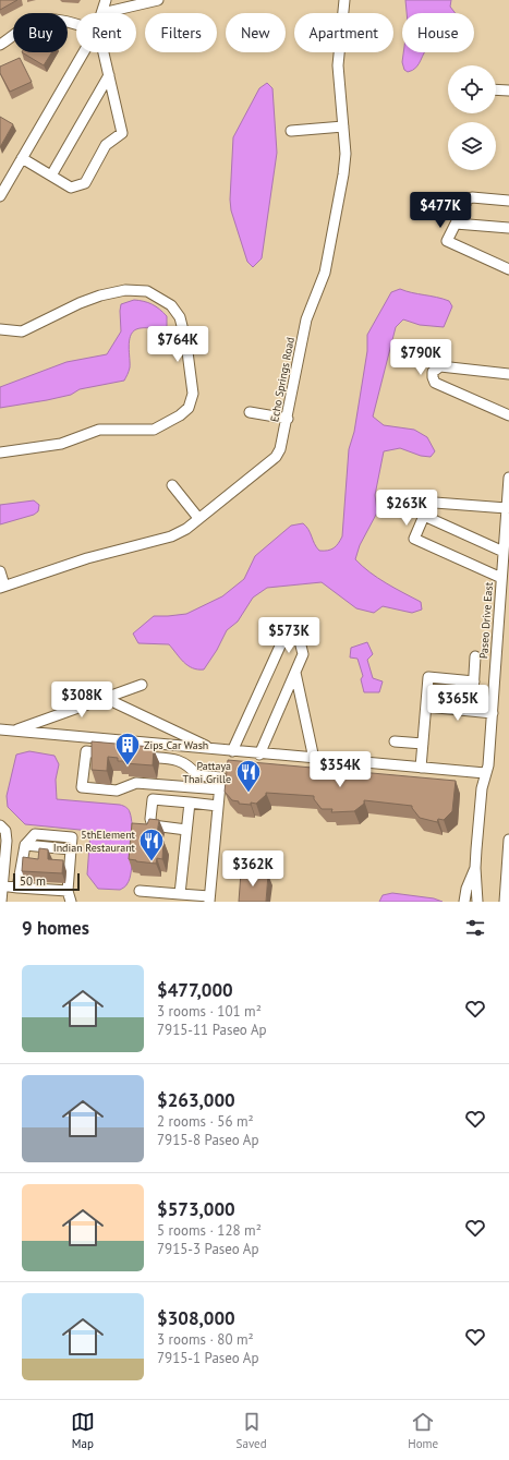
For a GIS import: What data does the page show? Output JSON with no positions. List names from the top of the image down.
{
  "streets": {
    "street": ["Echo Springs Road", "Paseo Drive East"]
  },
  "places": {
    "building": ["Zips Car Wash"],
    "restaurant": ["Pattaya Thai Grille", "5thElement Indian Restaurant"]
  },
  "scale_bar": "50 m",
  "page": {
    "chip": [
      "Buy",
      "Rent",
      "Filters",
      "New",
      "Apartment",
      "House"
    ],
    "price": [
      "$477K",
      "$764K",
      "$790K",
      "$263K",
      "$573K",
      "$308K",
      "$365K",
      "$354K",
      "$362K"
    ],
    "scale": "50 m",
    "heading": "9 homes",
    "list": [
      {
        "name": "$477,000",
        "note": "3 rooms · 101 m² · 7915-11 Paseo Ap"
      },
      {
        "name": "$263,000",
        "note": "2 rooms · 56 m² · 7915-8 Paseo Ap"
      },
      {
        "name": "$573,000",
        "note": "5 rooms · 128 m² · 7915-3 Paseo Ap"
      },
      {
        "name": "$308,000",
        "note": "3 rooms · 80 m² · 7915-1 Paseo Ap"
      }
    ],
    "tabs": ["Map", "Saved", "Home"]
  }
}
